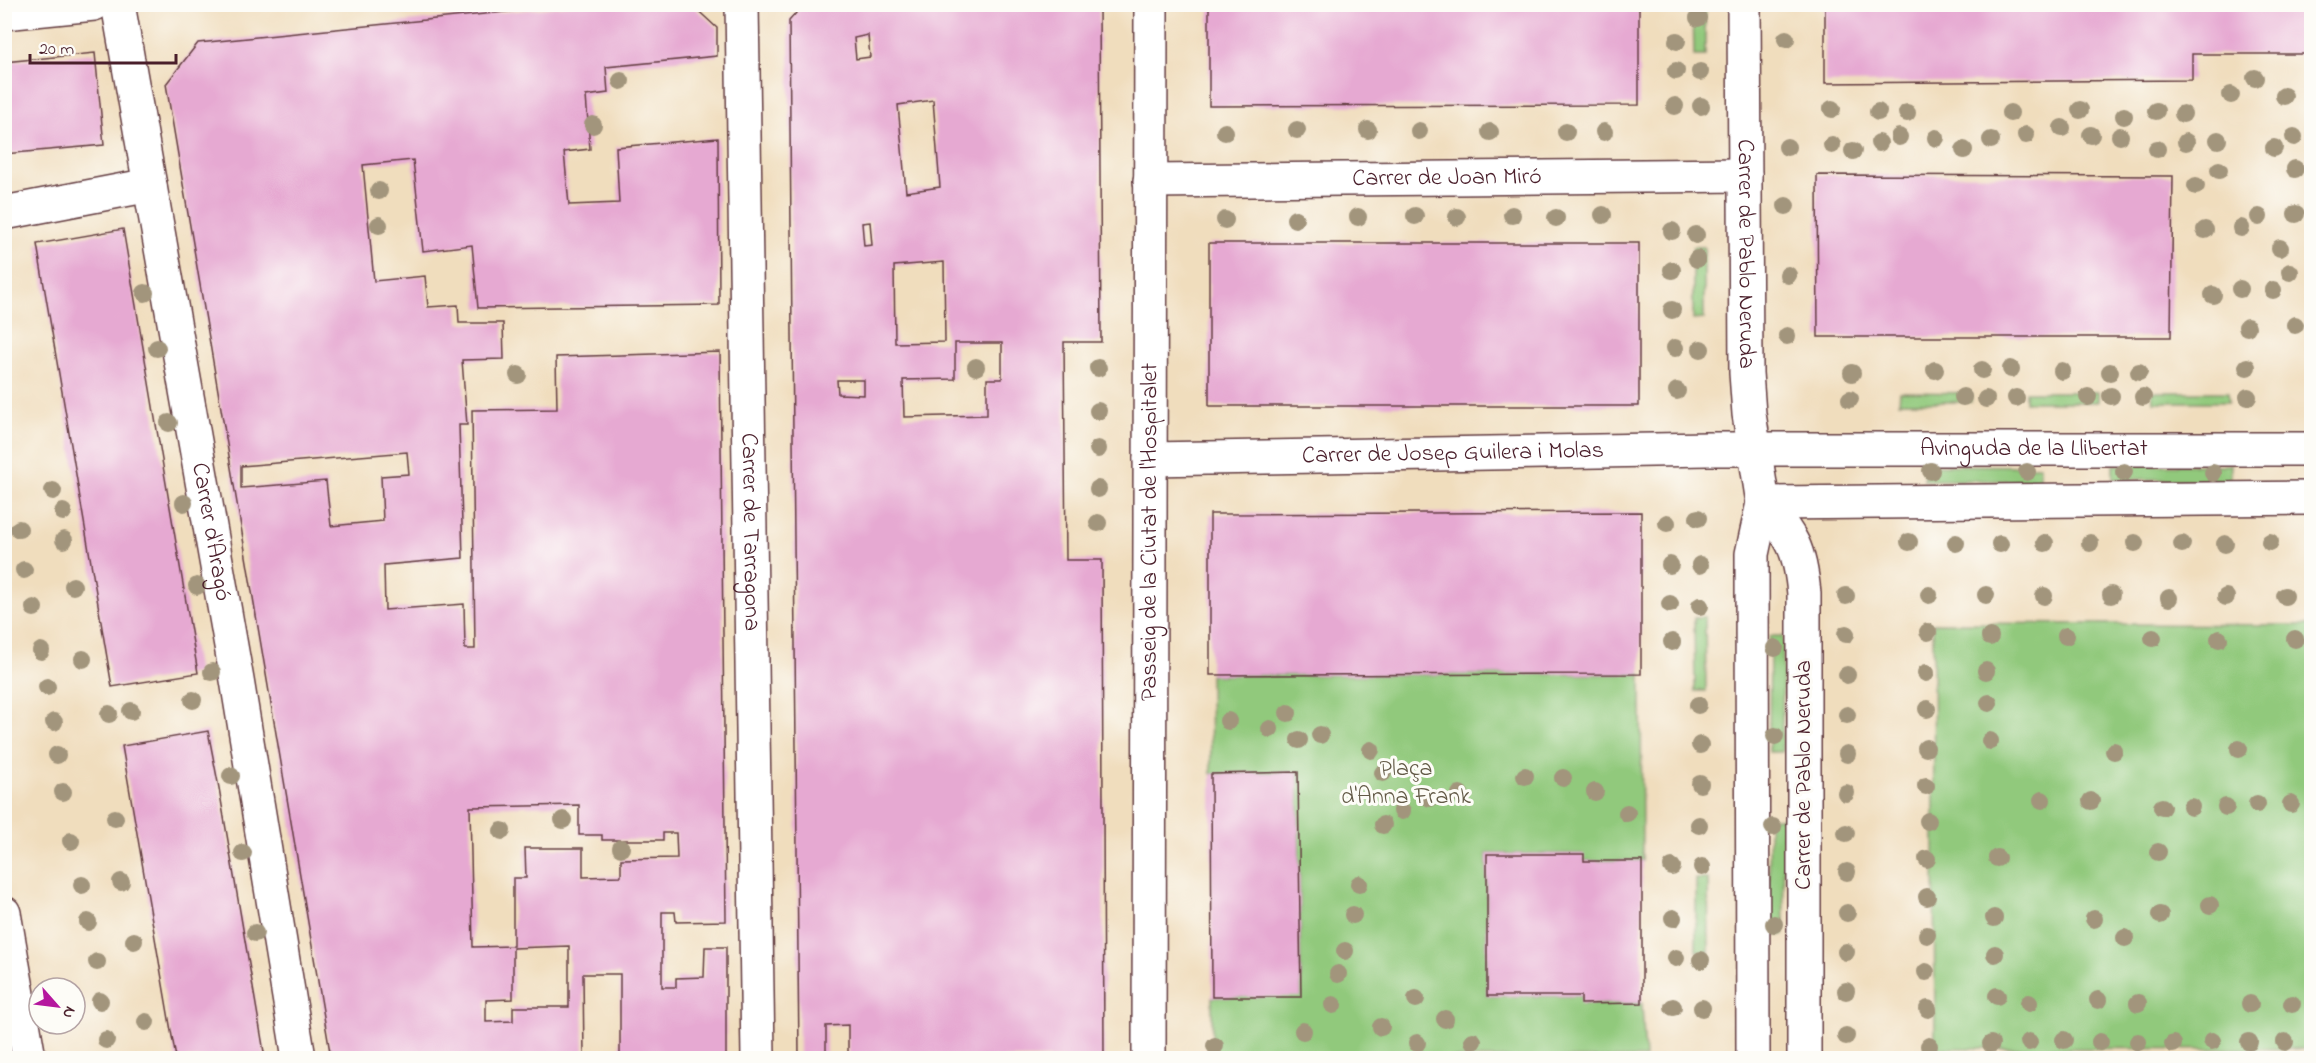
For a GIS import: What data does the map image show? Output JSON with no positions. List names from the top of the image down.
{
  "streets": {
    "street": [
      "Carrer de Joan Miró",
      "Carrer de Pablo Neruda",
      "Avinguda de la Llibertat",
      "Carrer de Josep Guilera i Molas",
      "Carrer d'Aragó",
      "Carrer de Tarragona",
      "Passeig de la Ciutat de l'Hospitalet"
    ]
  },
  "crossings": [
    ["Carrer de Joan Miró", "Carrer de Pablo Neruda"],
    ["Carrer de Joan Miró", "Passeig de la Ciutat de l'Hospitalet"],
    ["Carrer de Pablo Neruda", "Avinguda de la Llibertat"],
    ["Carrer de Pablo Neruda", "Carrer de Josep Guilera i Molas"],
    ["Avinguda de la Llibertat", "Carrer de Josep Guilera i Molas"],
    ["Carrer de Josep Guilera i Molas", "Passeig de la Ciutat de l'Hospitalet"]
  ],
  "parks": ["Plaça d'Anna Frank"],
  "scale_bar": "20 m",
  "north": "bottom right"
}
